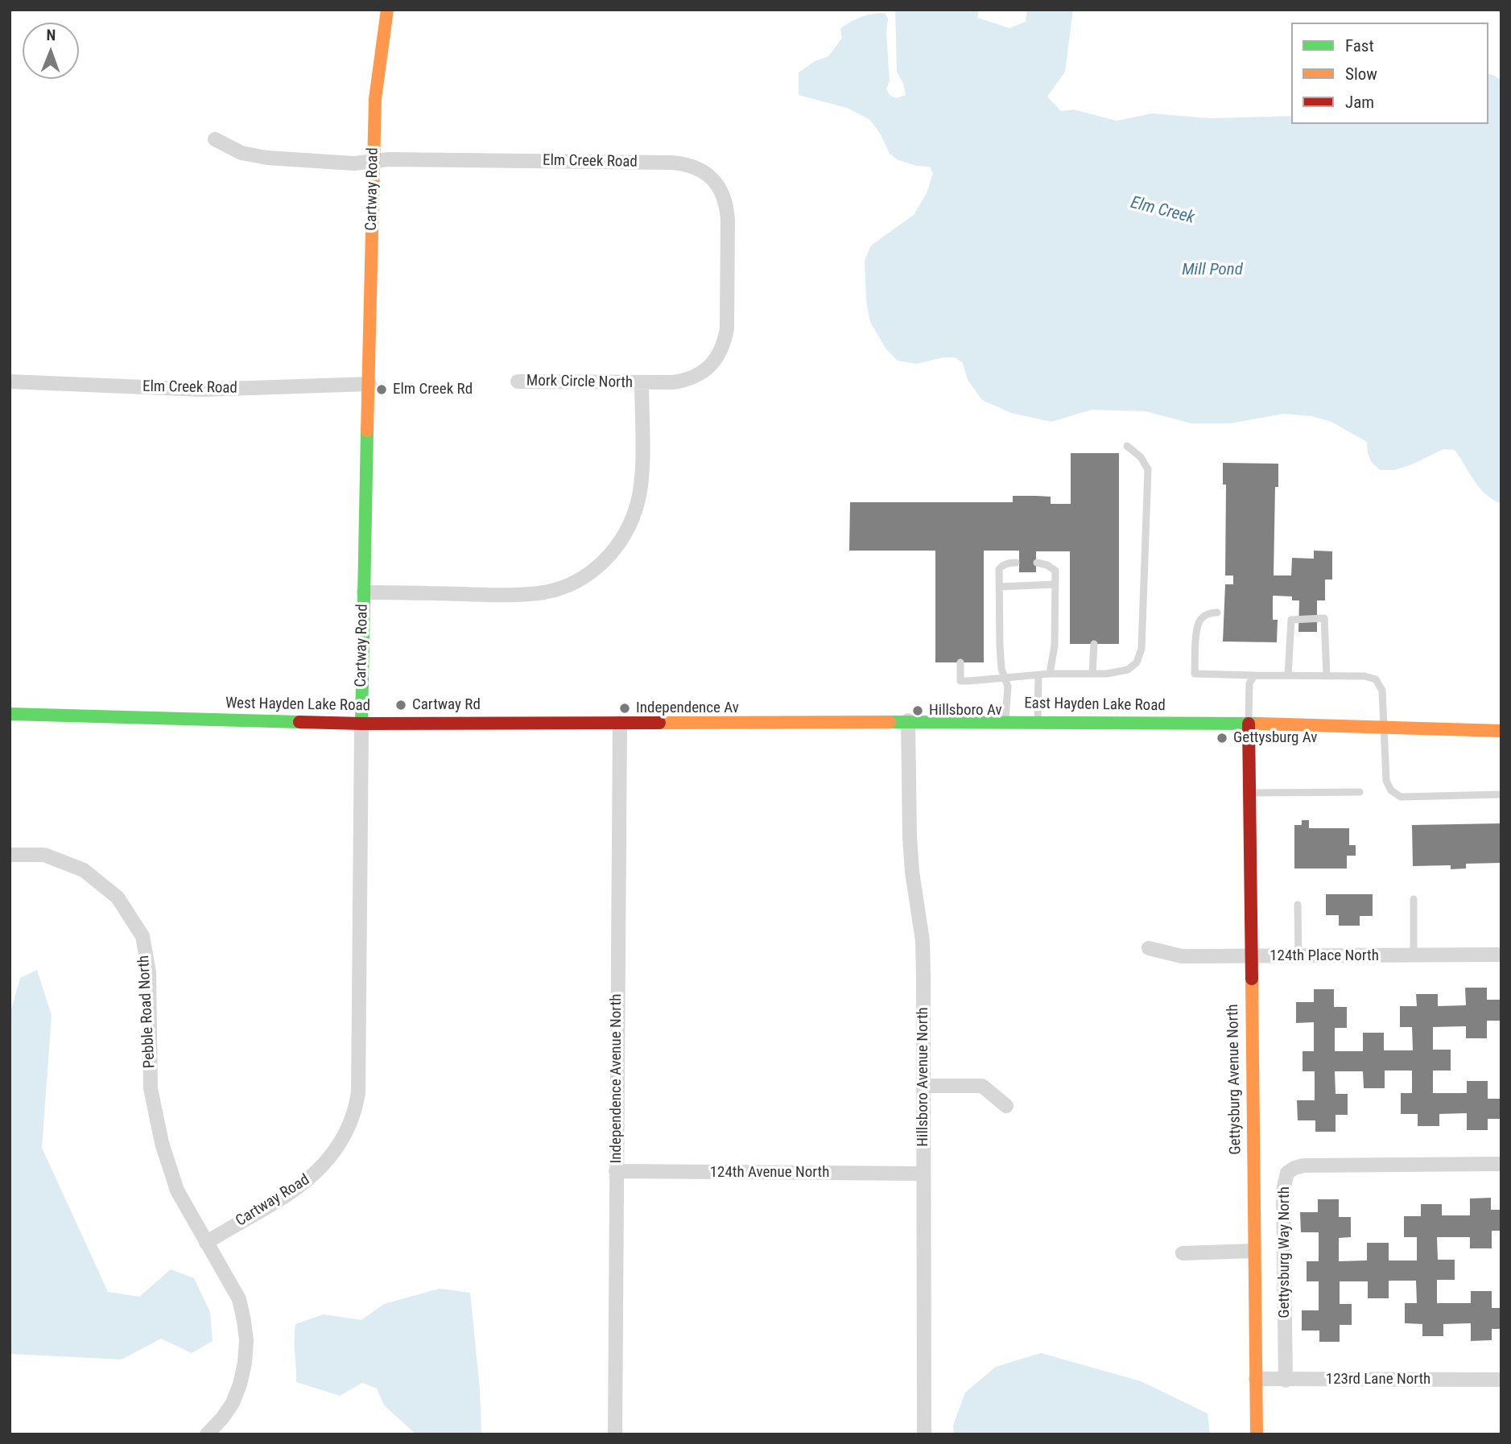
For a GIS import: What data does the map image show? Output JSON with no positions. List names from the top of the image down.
{
  "streets": {
    "main road": [
      "Cartway Road",
      "West Hayden Lake Road",
      "East Hayden Lake Road",
      "Gettysburg Avenue North"
    ],
    "street": [
      "Elm Creek Road",
      "Mork Circle North",
      "124th Place North",
      "Pebble Road North",
      "Hillsboro Avenue North",
      "Independence Avenue North",
      "124th Avenue North",
      "Gettysburg Way North",
      "123rd Lane North"
    ]
  },
  "crossings": [
    ["Elm Creek Road", "Cartway Road"],
    ["Elm Creek Road", "Mork Circle North"],
    ["Cartway Road", "West Hayden Lake Road"],
    ["Cartway Road", "Pebble Road North"],
    ["West Hayden Lake Road", "East Hayden Lake Road"],
    ["West Hayden Lake Road", "Independence Avenue North"],
    ["East Hayden Lake Road", "Hillsboro Avenue North"],
    ["East Hayden Lake Road", "Independence Avenue North"],
    ["East Hayden Lake Road", "Gettysburg Avenue North"],
    ["124th Place North", "Gettysburg Avenue North"],
    ["Hillsboro Avenue North", "124th Avenue North"],
    ["Independence Avenue North", "124th Avenue North"],
    ["Gettysburg Avenue North", "123rd Lane North"],
    ["Gettysburg Way North", "123rd Lane North"]
  ],
  "water": ["Elm Creek", "Mill Pond"],
  "places": [
    "Elm Creek Rd",
    "Cartway Rd",
    "Independence Av",
    "Hillsboro Av",
    "Gettysburg Av"
  ],
  "legend": ["Fast", "Slow", "Jam"],
  "north": "top"
}
